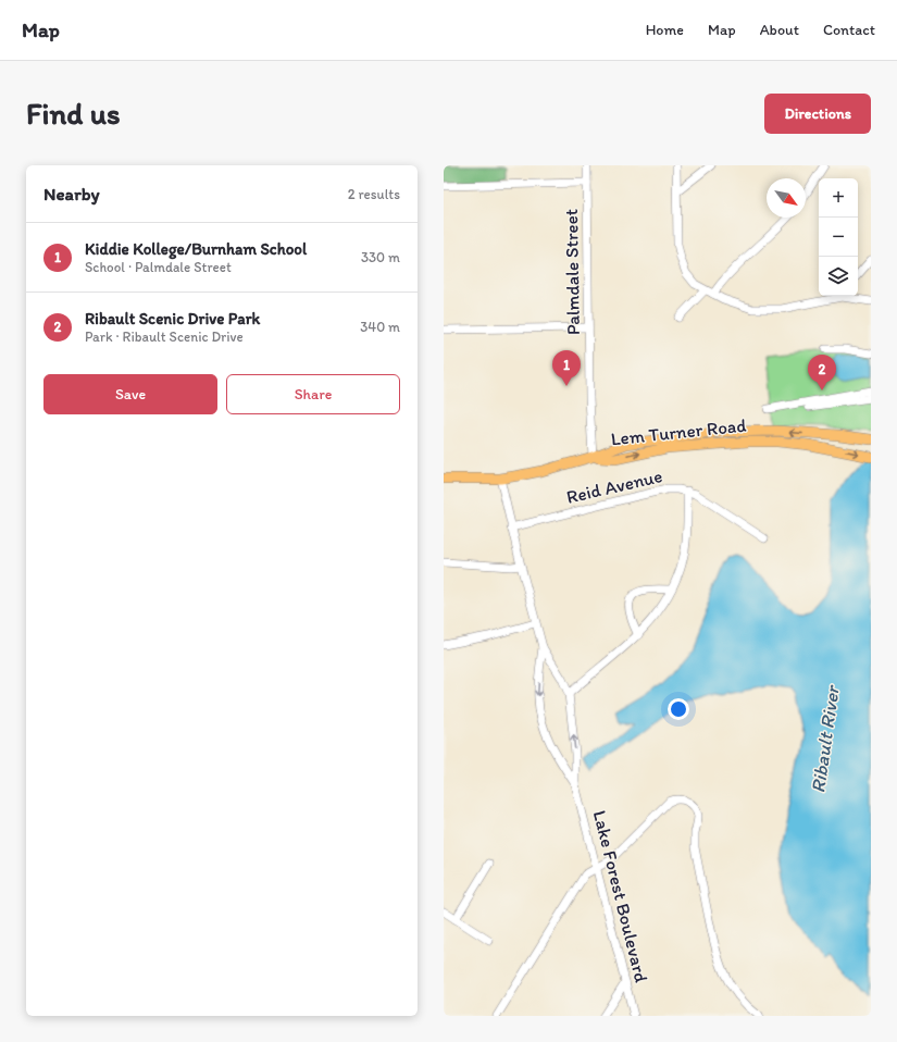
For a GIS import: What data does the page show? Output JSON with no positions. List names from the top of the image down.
{
  "streets": {
    "main road": ["Lem Turner Road"],
    "street": ["Palmdale Street", "Reid Avenue", "Lake Forest Boulevard"]
  },
  "crossings": [
    ["Palmdale Street", "Lem Turner Road"],
    ["Lem Turner Road", "Lake Forest Boulevard"],
    ["Reid Avenue", "Lake Forest Boulevard"]
  ],
  "water": ["Ribault River"],
  "north": "bottom right",
  "page": {
    "header": "Map",
    "nav": [
      "Home",
      "Map",
      "About",
      "Contact"
    ],
    "buttons": [
      "Directions",
      ["Save", "Share"]
    ],
    "title": "Find us",
    "heading": ["Nearby", "2 results"],
    "map_buttons": ["+", "−"],
    "list": [
      {
        "mark": "1",
        "name": "Kiddie Kollege/Burnham School",
        "note": "School · Palmdale Street",
        "value": "330 m"
      },
      {
        "mark": "2",
        "name": "Ribault Scenic Drive Park",
        "note": "Park · Ribault Scenic Drive",
        "value": "340 m"
      }
    ],
    "pins": ["1", "2"]
  }
}
